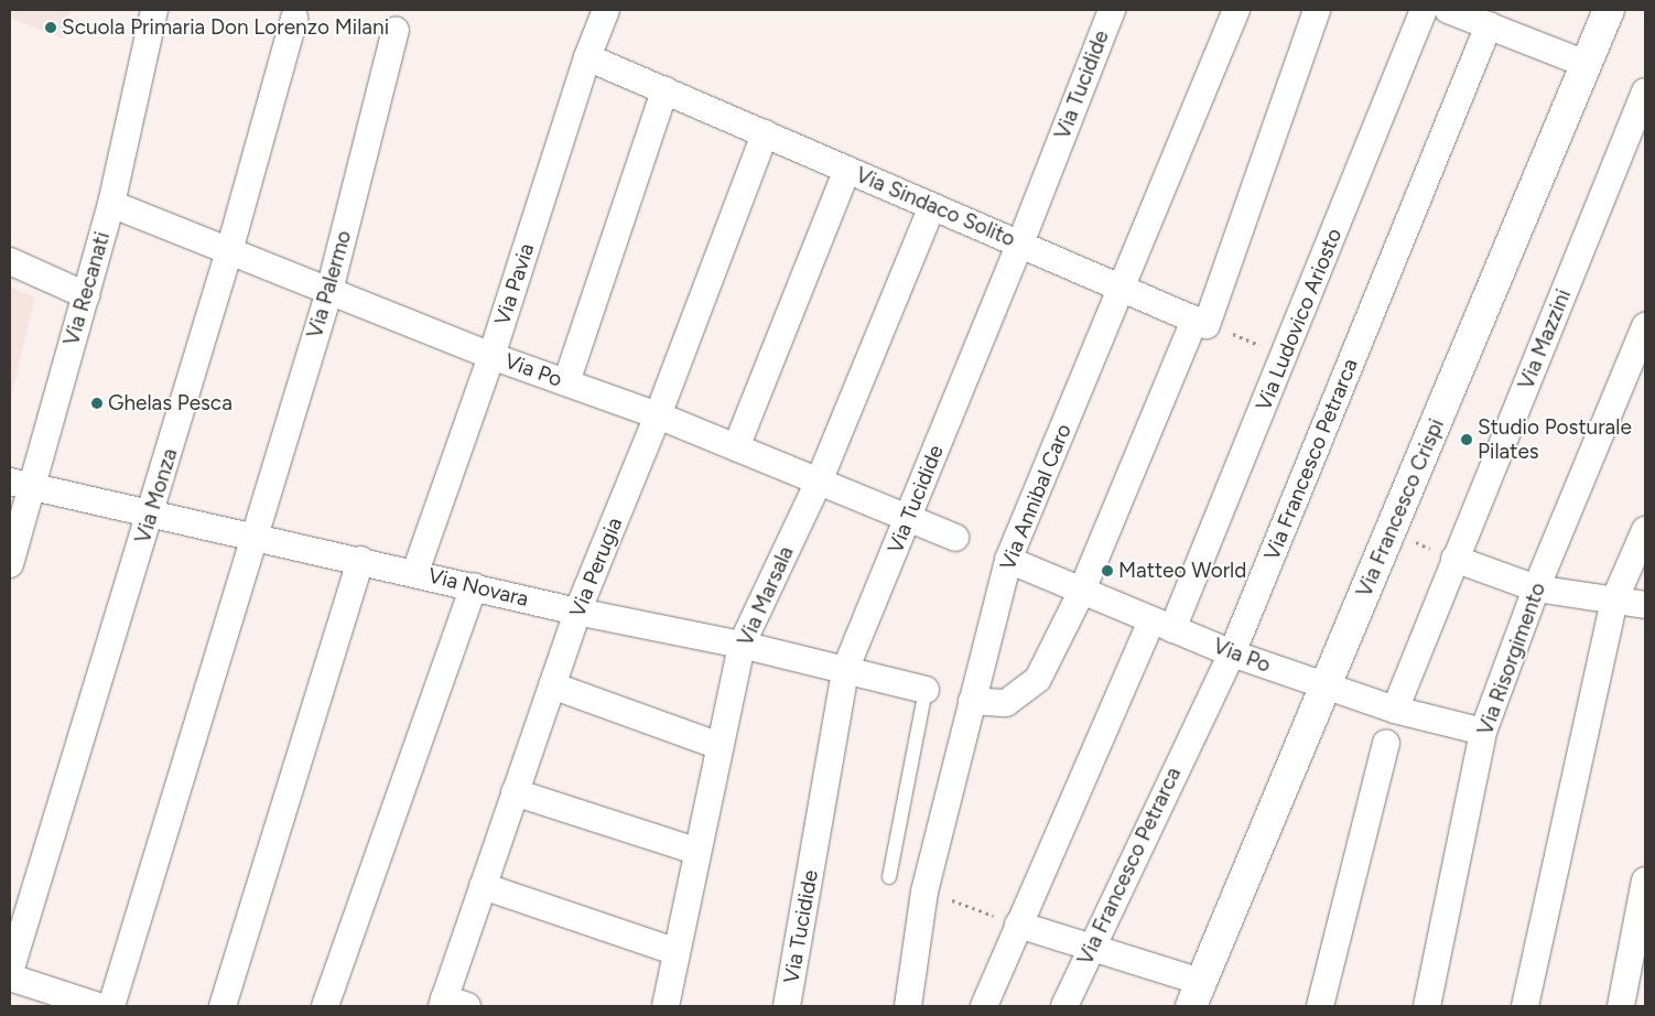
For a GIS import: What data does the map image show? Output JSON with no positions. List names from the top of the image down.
{
  "streets": {
    "street": [
      "Via Tucidide",
      "Via Sindaco Solito",
      "Via Palermo",
      "Via Pavia",
      "Via Recanati",
      "Via Ludovico Ariosto",
      "Via Mazzini",
      "Via Po",
      "Via Francesco Petrarca",
      "Via Monza",
      "Via Annibal Caro",
      "Via Francesco Crispi",
      "Via Perugia",
      "Via Novara",
      "Via Marsala",
      "Via Risorgimento"
    ]
  },
  "crossings": [
    ["Via Tucidide", "Via Sindaco Solito"],
    ["Via Tucidide", "Via Po"],
    ["Via Tucidide", "Via Novara"],
    ["Via Sindaco Solito", "Via Pavia"],
    ["Via Sindaco Solito", "Via Annibal Caro"],
    ["Via Sindaco Solito", "Via Perugia"],
    ["Via Sindaco Solito", "Via Marsala"],
    ["Via Palermo", "Via Po"],
    ["Via Palermo", "Via Novara"],
    ["Via Pavia", "Via Po"],
    ["Via Pavia", "Via Novara"],
    ["Via Recanati", "Via Po"],
    ["Via Recanati", "Via Novara"],
    ["Via Ludovico Ariosto", "Via Po"],
    ["Via Mazzini", "Via Po"],
    ["Via Po", "Via Francesco Petrarca"],
    ["Via Po", "Via Monza"],
    ["Via Po", "Via Annibal Caro"],
    ["Via Po", "Via Francesco Crispi"],
    ["Via Po", "Via Perugia"],
    ["Via Po", "Via Marsala"],
    ["Via Po", "Via Risorgimento"],
    ["Via Monza", "Via Novara"],
    ["Via Perugia", "Via Novara"],
    ["Via Novara", "Via Marsala"]
  ],
  "places": [
    "Scuola Primaria Don Lorenzo Milani",
    "Ghelas Pesca",
    "Studio Posturale Pilates",
    "Matteo World"
  ]
}
